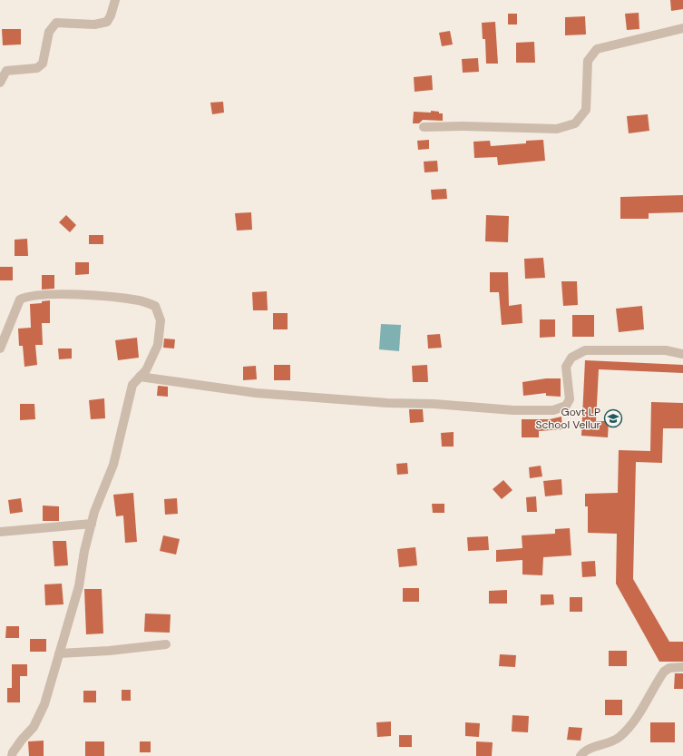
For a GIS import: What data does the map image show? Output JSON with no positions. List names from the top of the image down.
{
  "places": {
    "school or university": ["Govt LP School Vellur"]
  }
}
